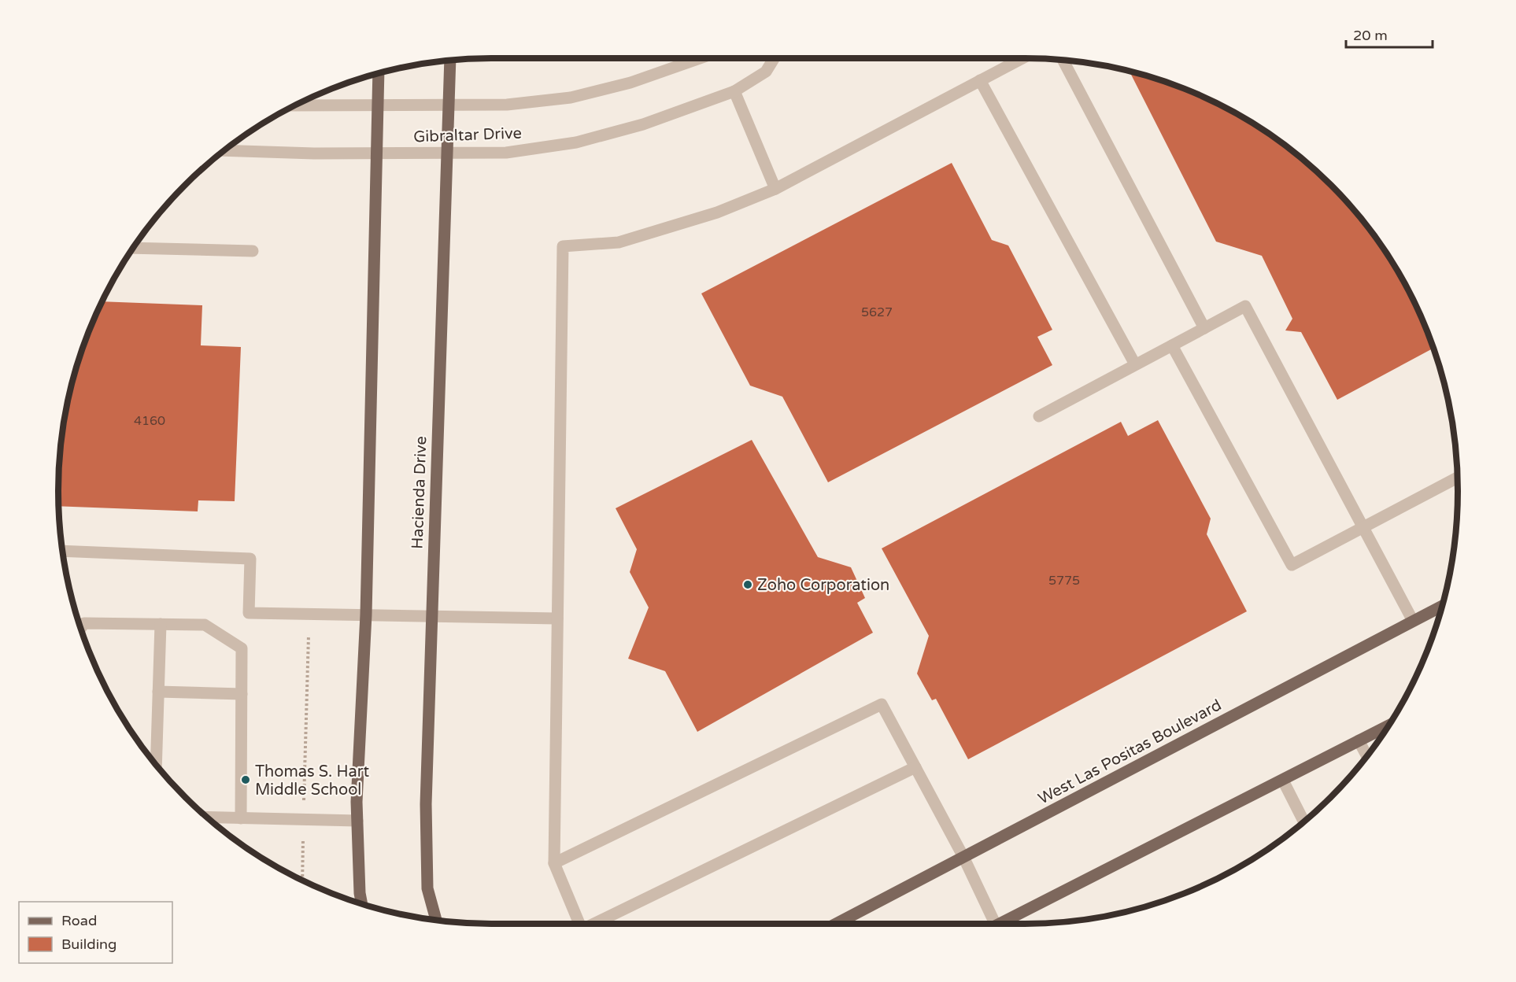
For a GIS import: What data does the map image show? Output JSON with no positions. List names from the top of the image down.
{
  "streets": {
    "main road": ["Hacienda Drive", "West Las Positas Boulevard"],
    "street": ["Gibraltar Drive"]
  },
  "crossings": [
    ["Gibraltar Drive", "Hacienda Drive"]
  ],
  "places": ["Zoho Corporation", "Thomas S. Hart Middle School"],
  "house_numbers": ["5627", "4160", "5775"],
  "legend": ["Road", "Building"],
  "scale_bar": "20 m"
}
